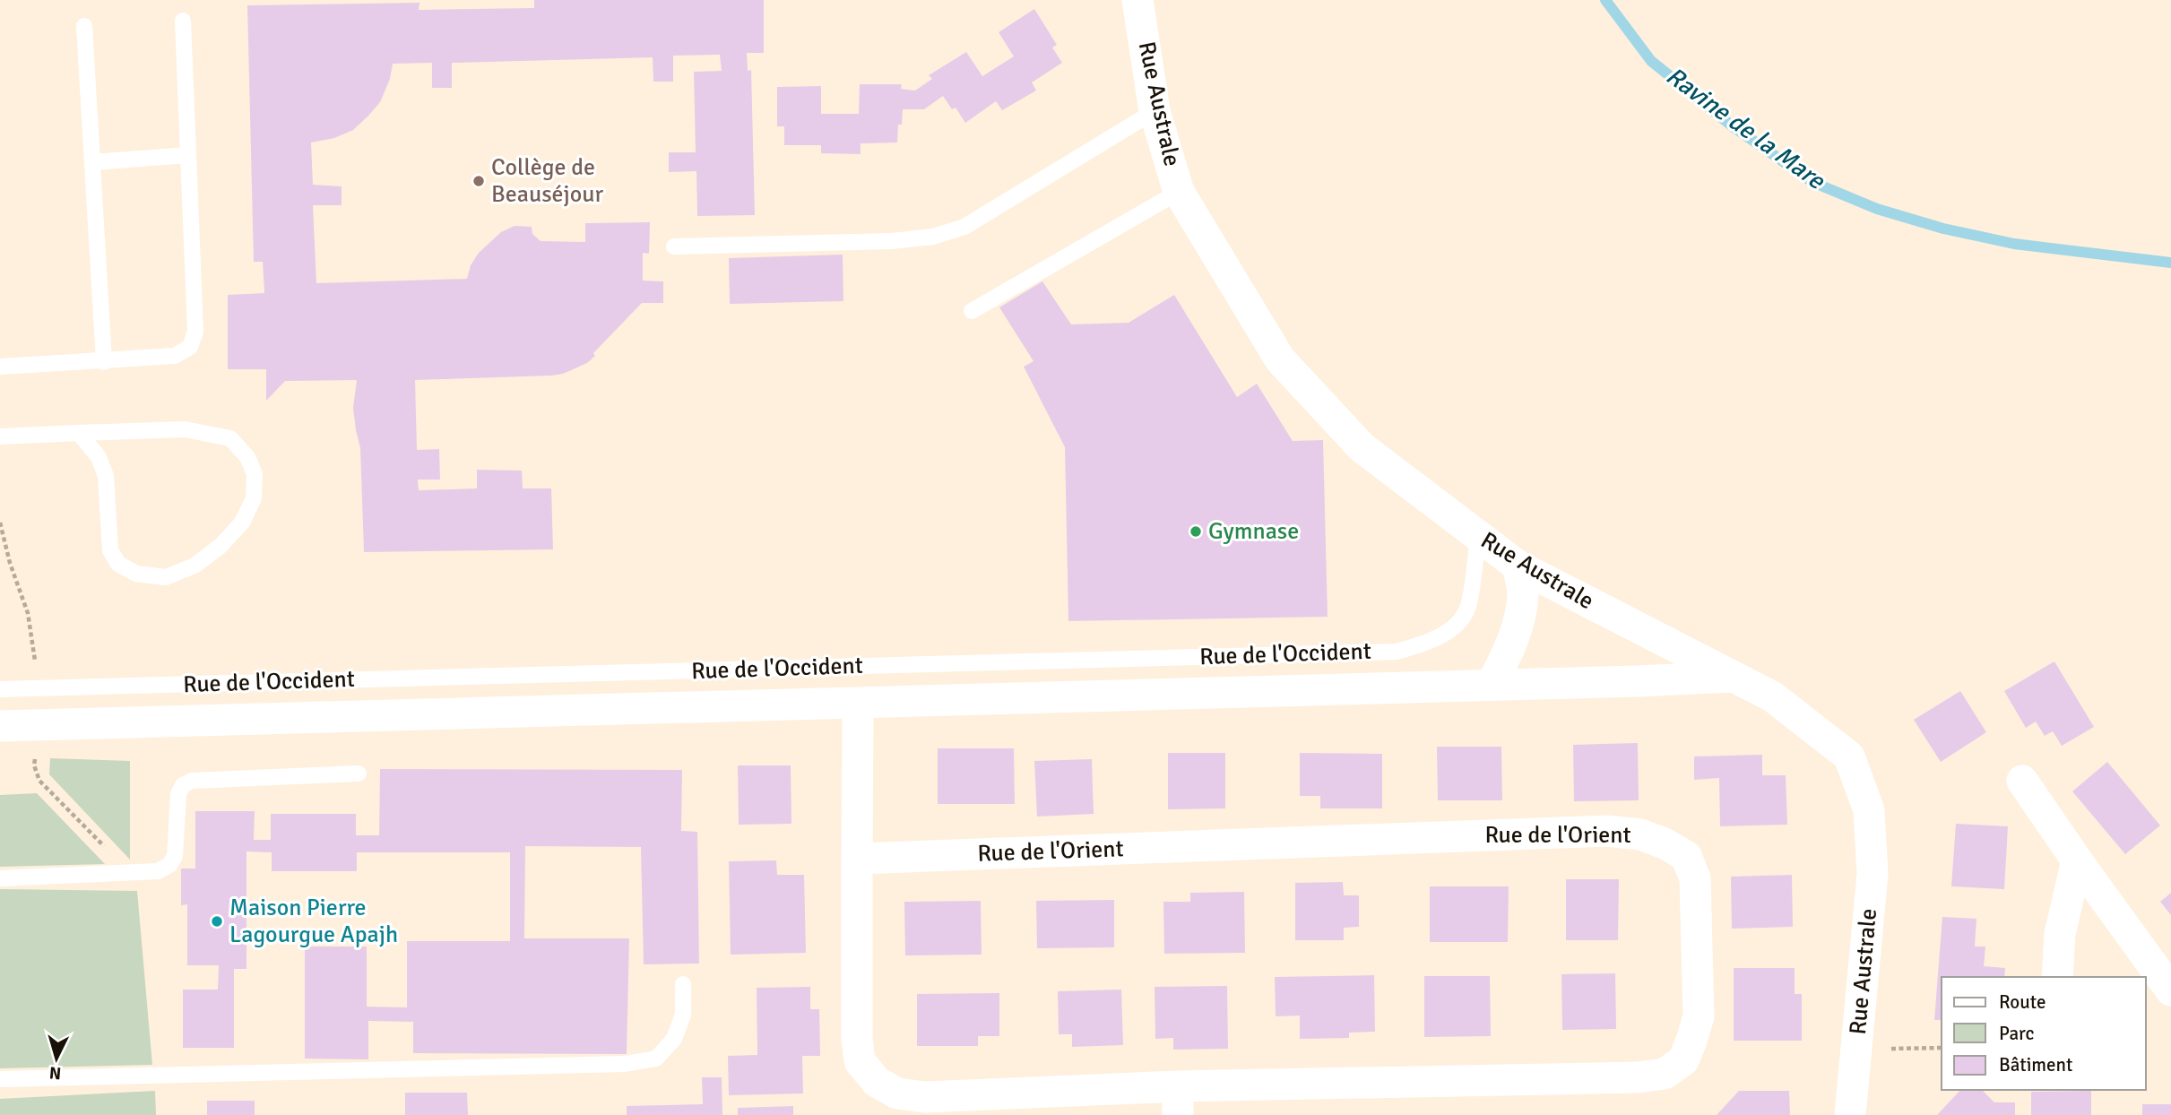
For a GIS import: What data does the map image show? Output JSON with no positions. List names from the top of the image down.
{
  "streets": {
    "street": ["Rue Australe", "Rue de l'Occident", "Rue de l'Orient"]
  },
  "crossings": [
    ["Rue Australe", "Rue de l'Occident"],
    ["Rue de l'Occident", "Rue de l'Orient"]
  ],
  "water": ["Ravine de la Mare"],
  "places": ["Collège de Beauséjour", "Gymnase", "Maison Pierre Lagourgue Apajh"],
  "legend": ["Route", "Parc", "Bâtiment"],
  "north": "bottom"
}
